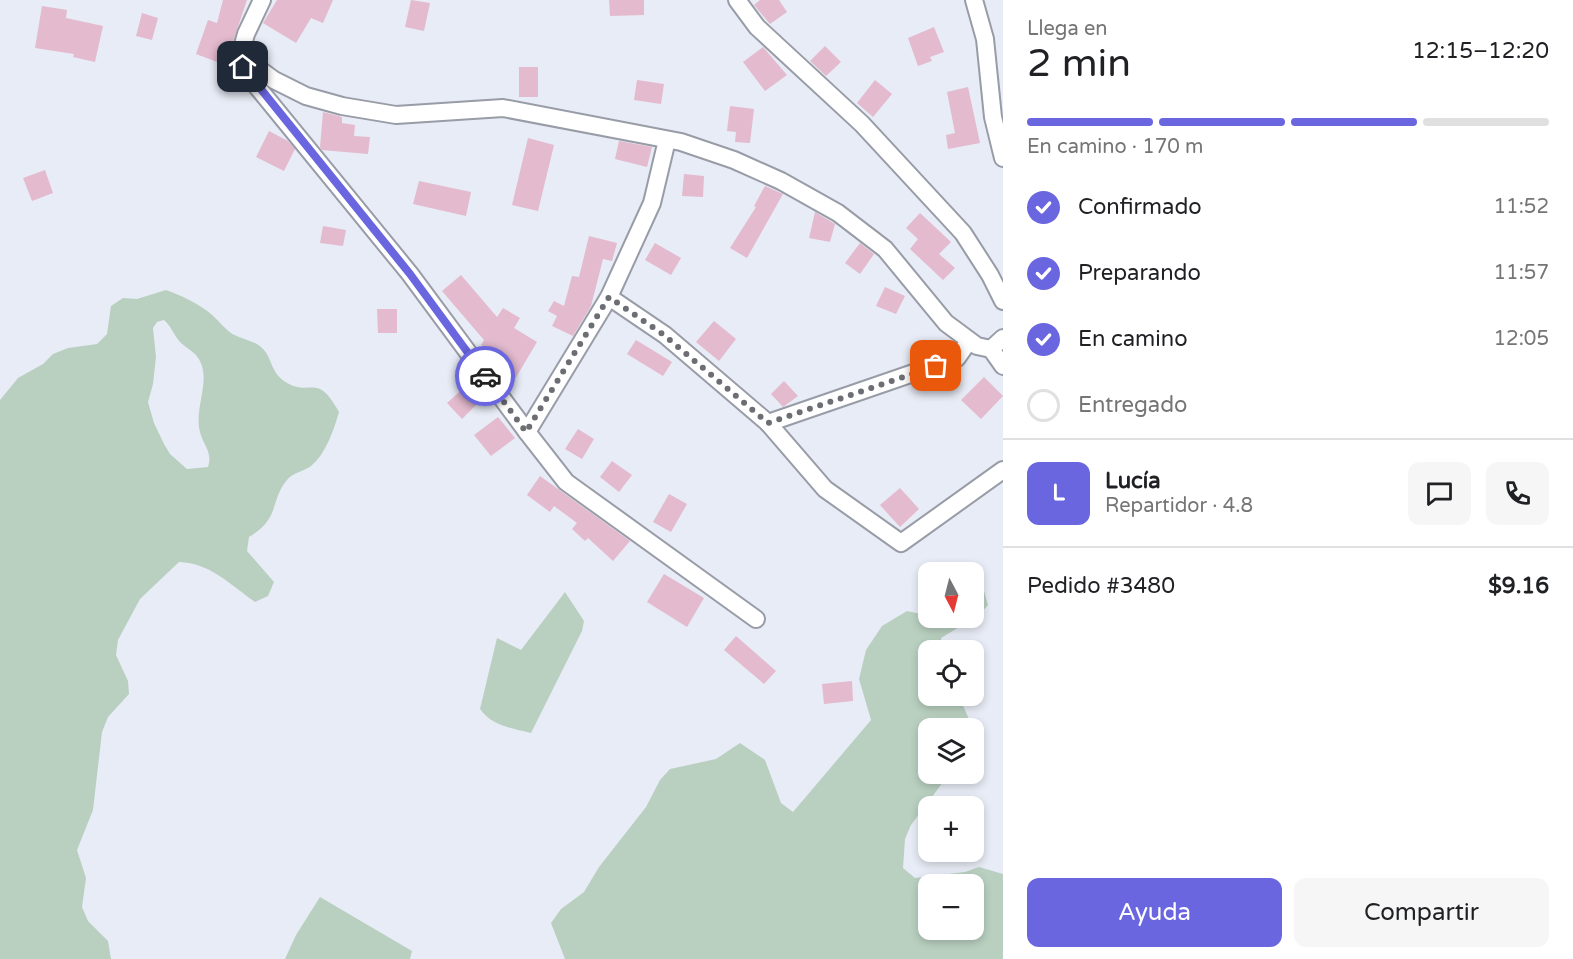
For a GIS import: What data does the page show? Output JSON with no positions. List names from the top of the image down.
{
  "north": "bottom",
  "page": {
    "heading": ["2 min", "Llega en", "12:15–12:20"],
    "panel": [
      "Lucía",
      "Repartidor · 4.8",
      "Pedido #3480",
      "$9.16"
    ],
    "bar": "En camino · 170 m",
    "list": [
      ["Confirmado", "11:52"],
      ["Preparando", "11:57"],
      ["En camino", "12:05"],
      "Entregado"
    ],
    "round": "L",
    "map_buttons": ["+", "−"],
    "buttons": ["Ayuda", "Compartir"]
  }
}
